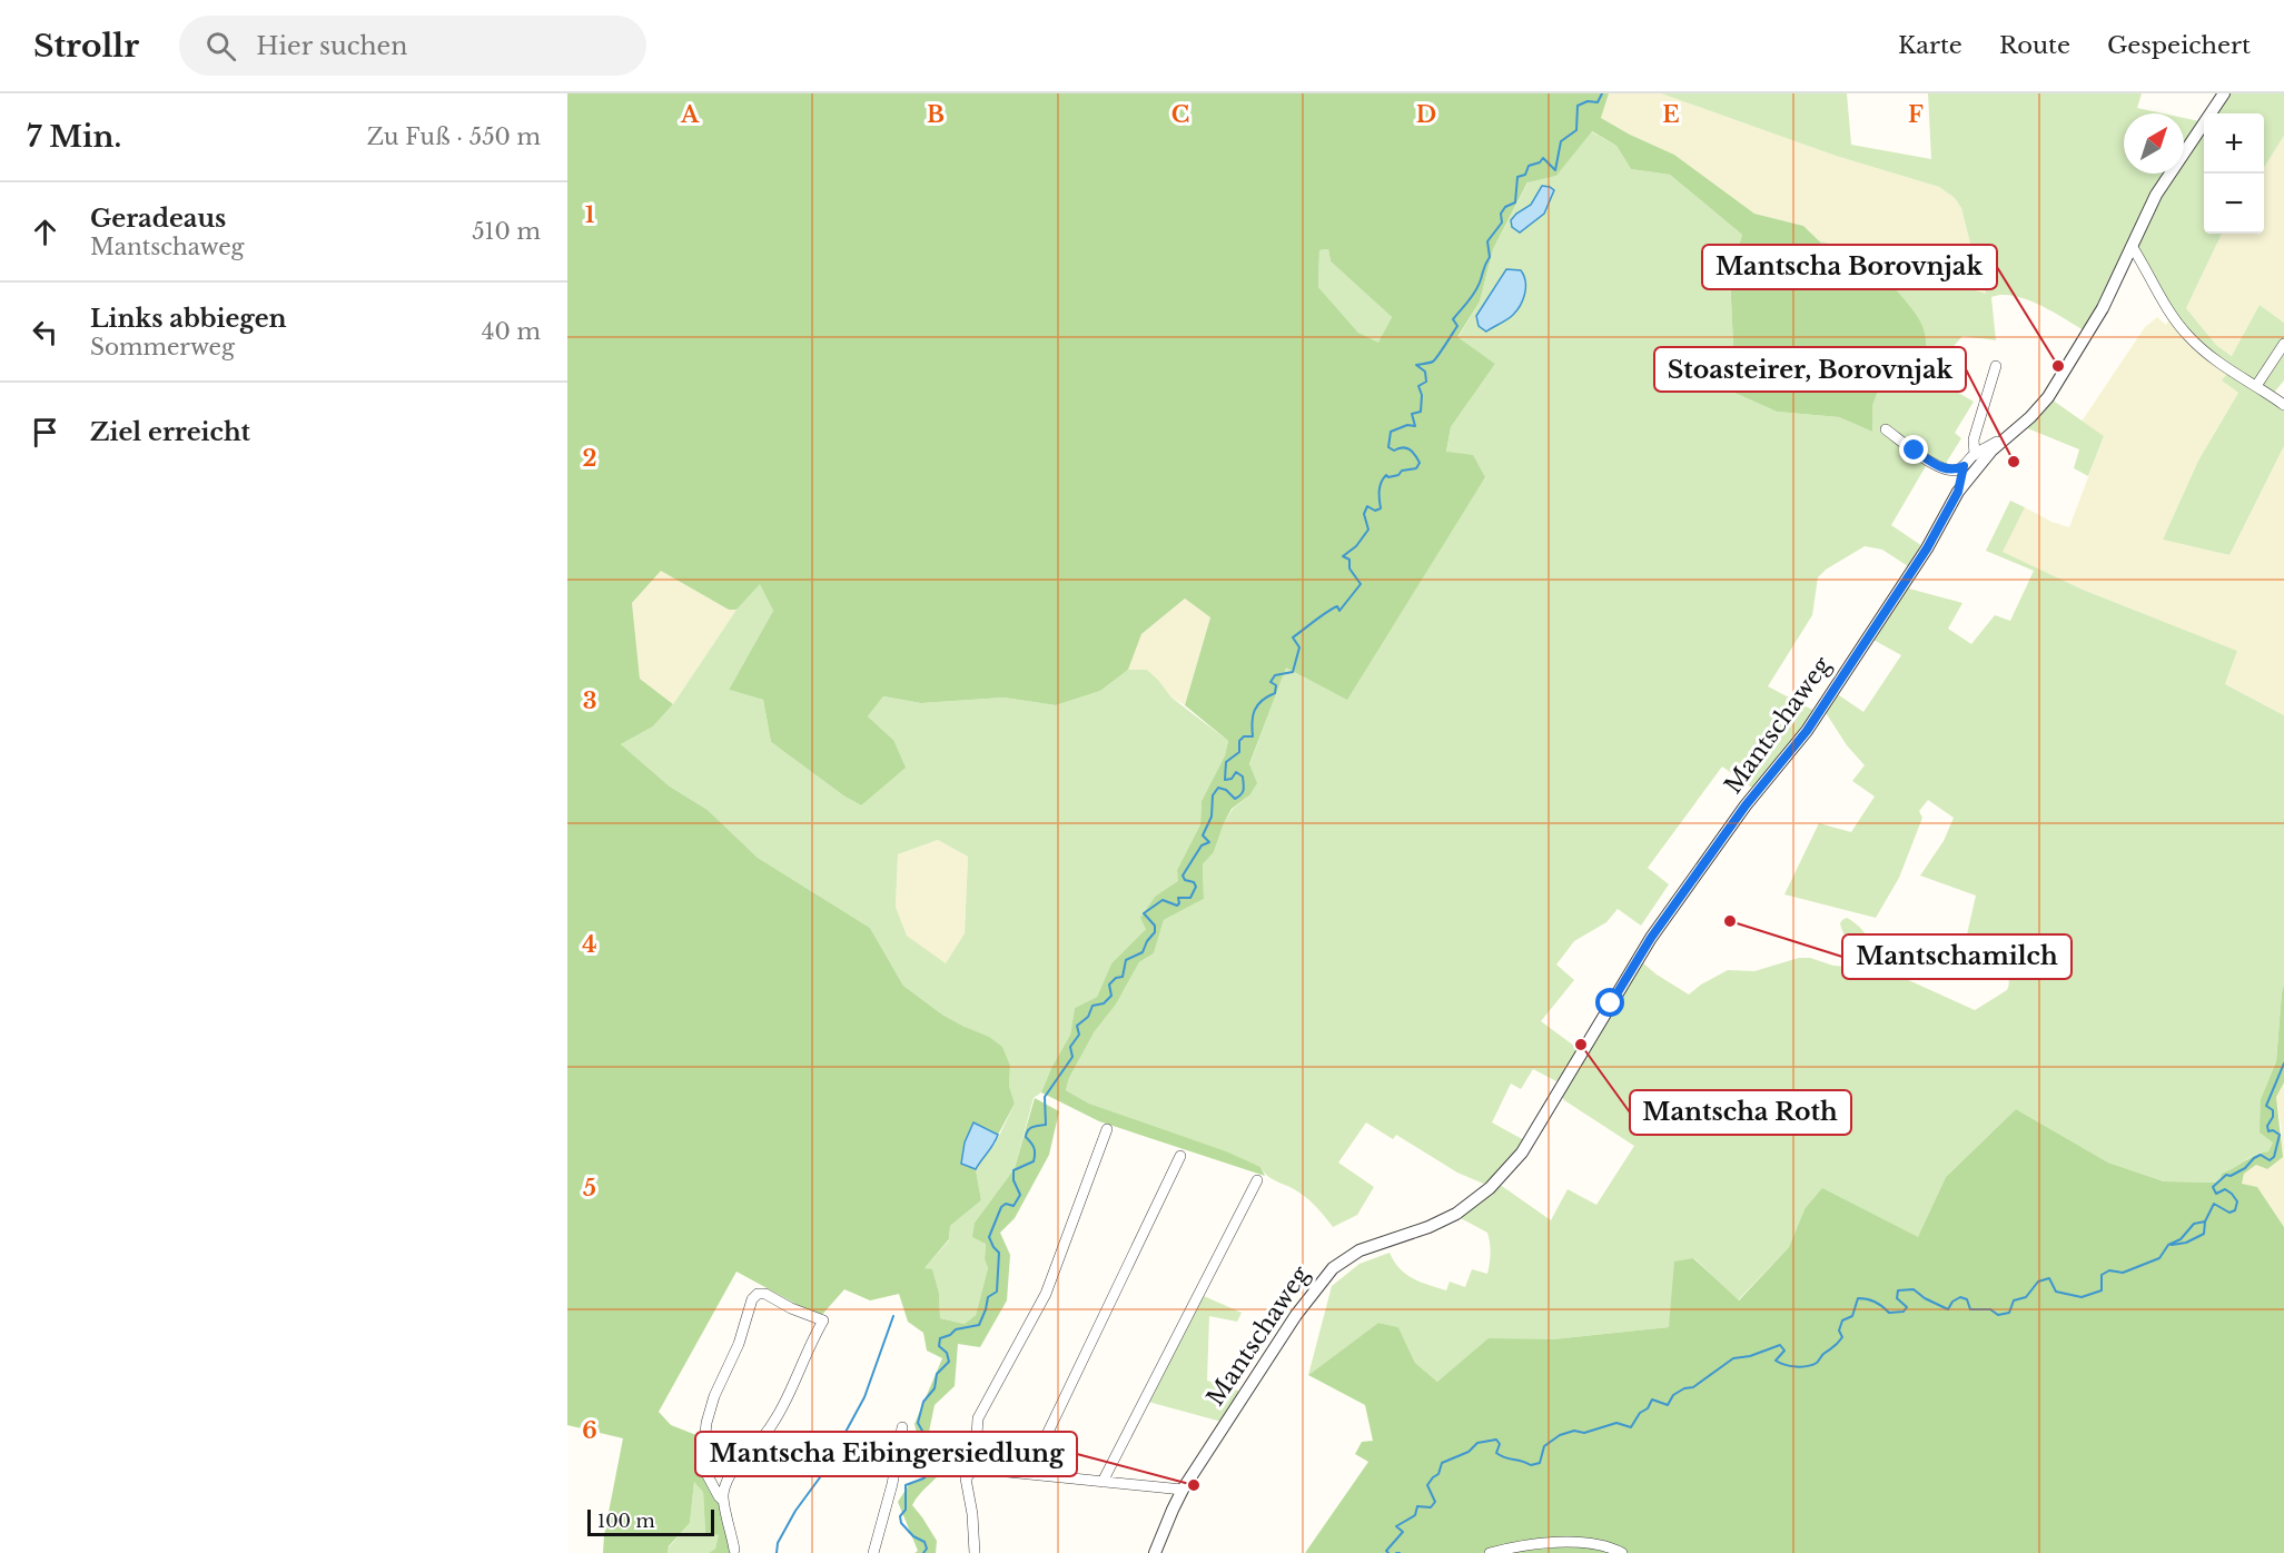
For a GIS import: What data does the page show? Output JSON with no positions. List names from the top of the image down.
{
  "streets": {
    "street": ["Mantschaweg"]
  },
  "places": [
    "Mantscha Borovnjak",
    "Stoasteirer, Borovnjak",
    "Mantschamilch",
    "Mantscha Roth",
    "Mantscha Eibingersiedlung"
  ],
  "scale_bar": "100 m",
  "north": "top right",
  "page": {
    "header": "Strollr",
    "search": "Hier suchen",
    "nav": ["Karte", "Route", "Gespeichert"],
    "heading": ["7 Min.", "Zu Fuß · 550 m"],
    "map_buttons": ["+", "−"],
    "list": [
      ["Geradeaus", "Mantschaweg", "510 m"],
      ["Links abbiegen", "Sommerweg", "40 m"],
      "Ziel erreicht"
    ],
    "scale": "100 m"
  },
  "grid": {
    "columns": [
      "A",
      "B",
      "C",
      "D",
      "E",
      "F"
    ],
    "rows": [
      "1",
      "2",
      "3",
      "4",
      "5",
      "6"
    ]
  }
}
